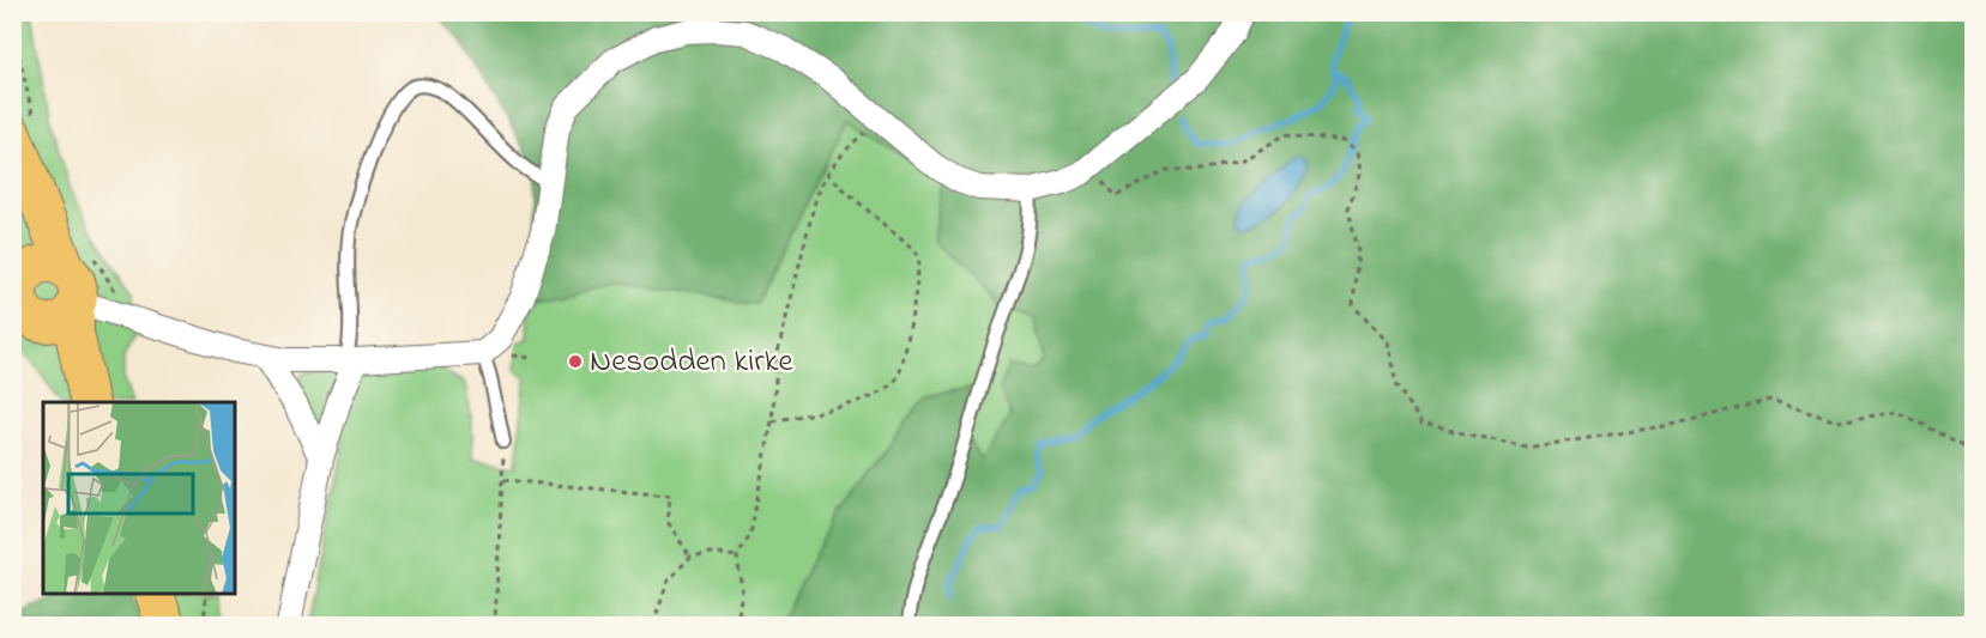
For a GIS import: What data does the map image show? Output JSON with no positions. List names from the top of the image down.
{
  "places": ["Nesodden kirke"]
}
